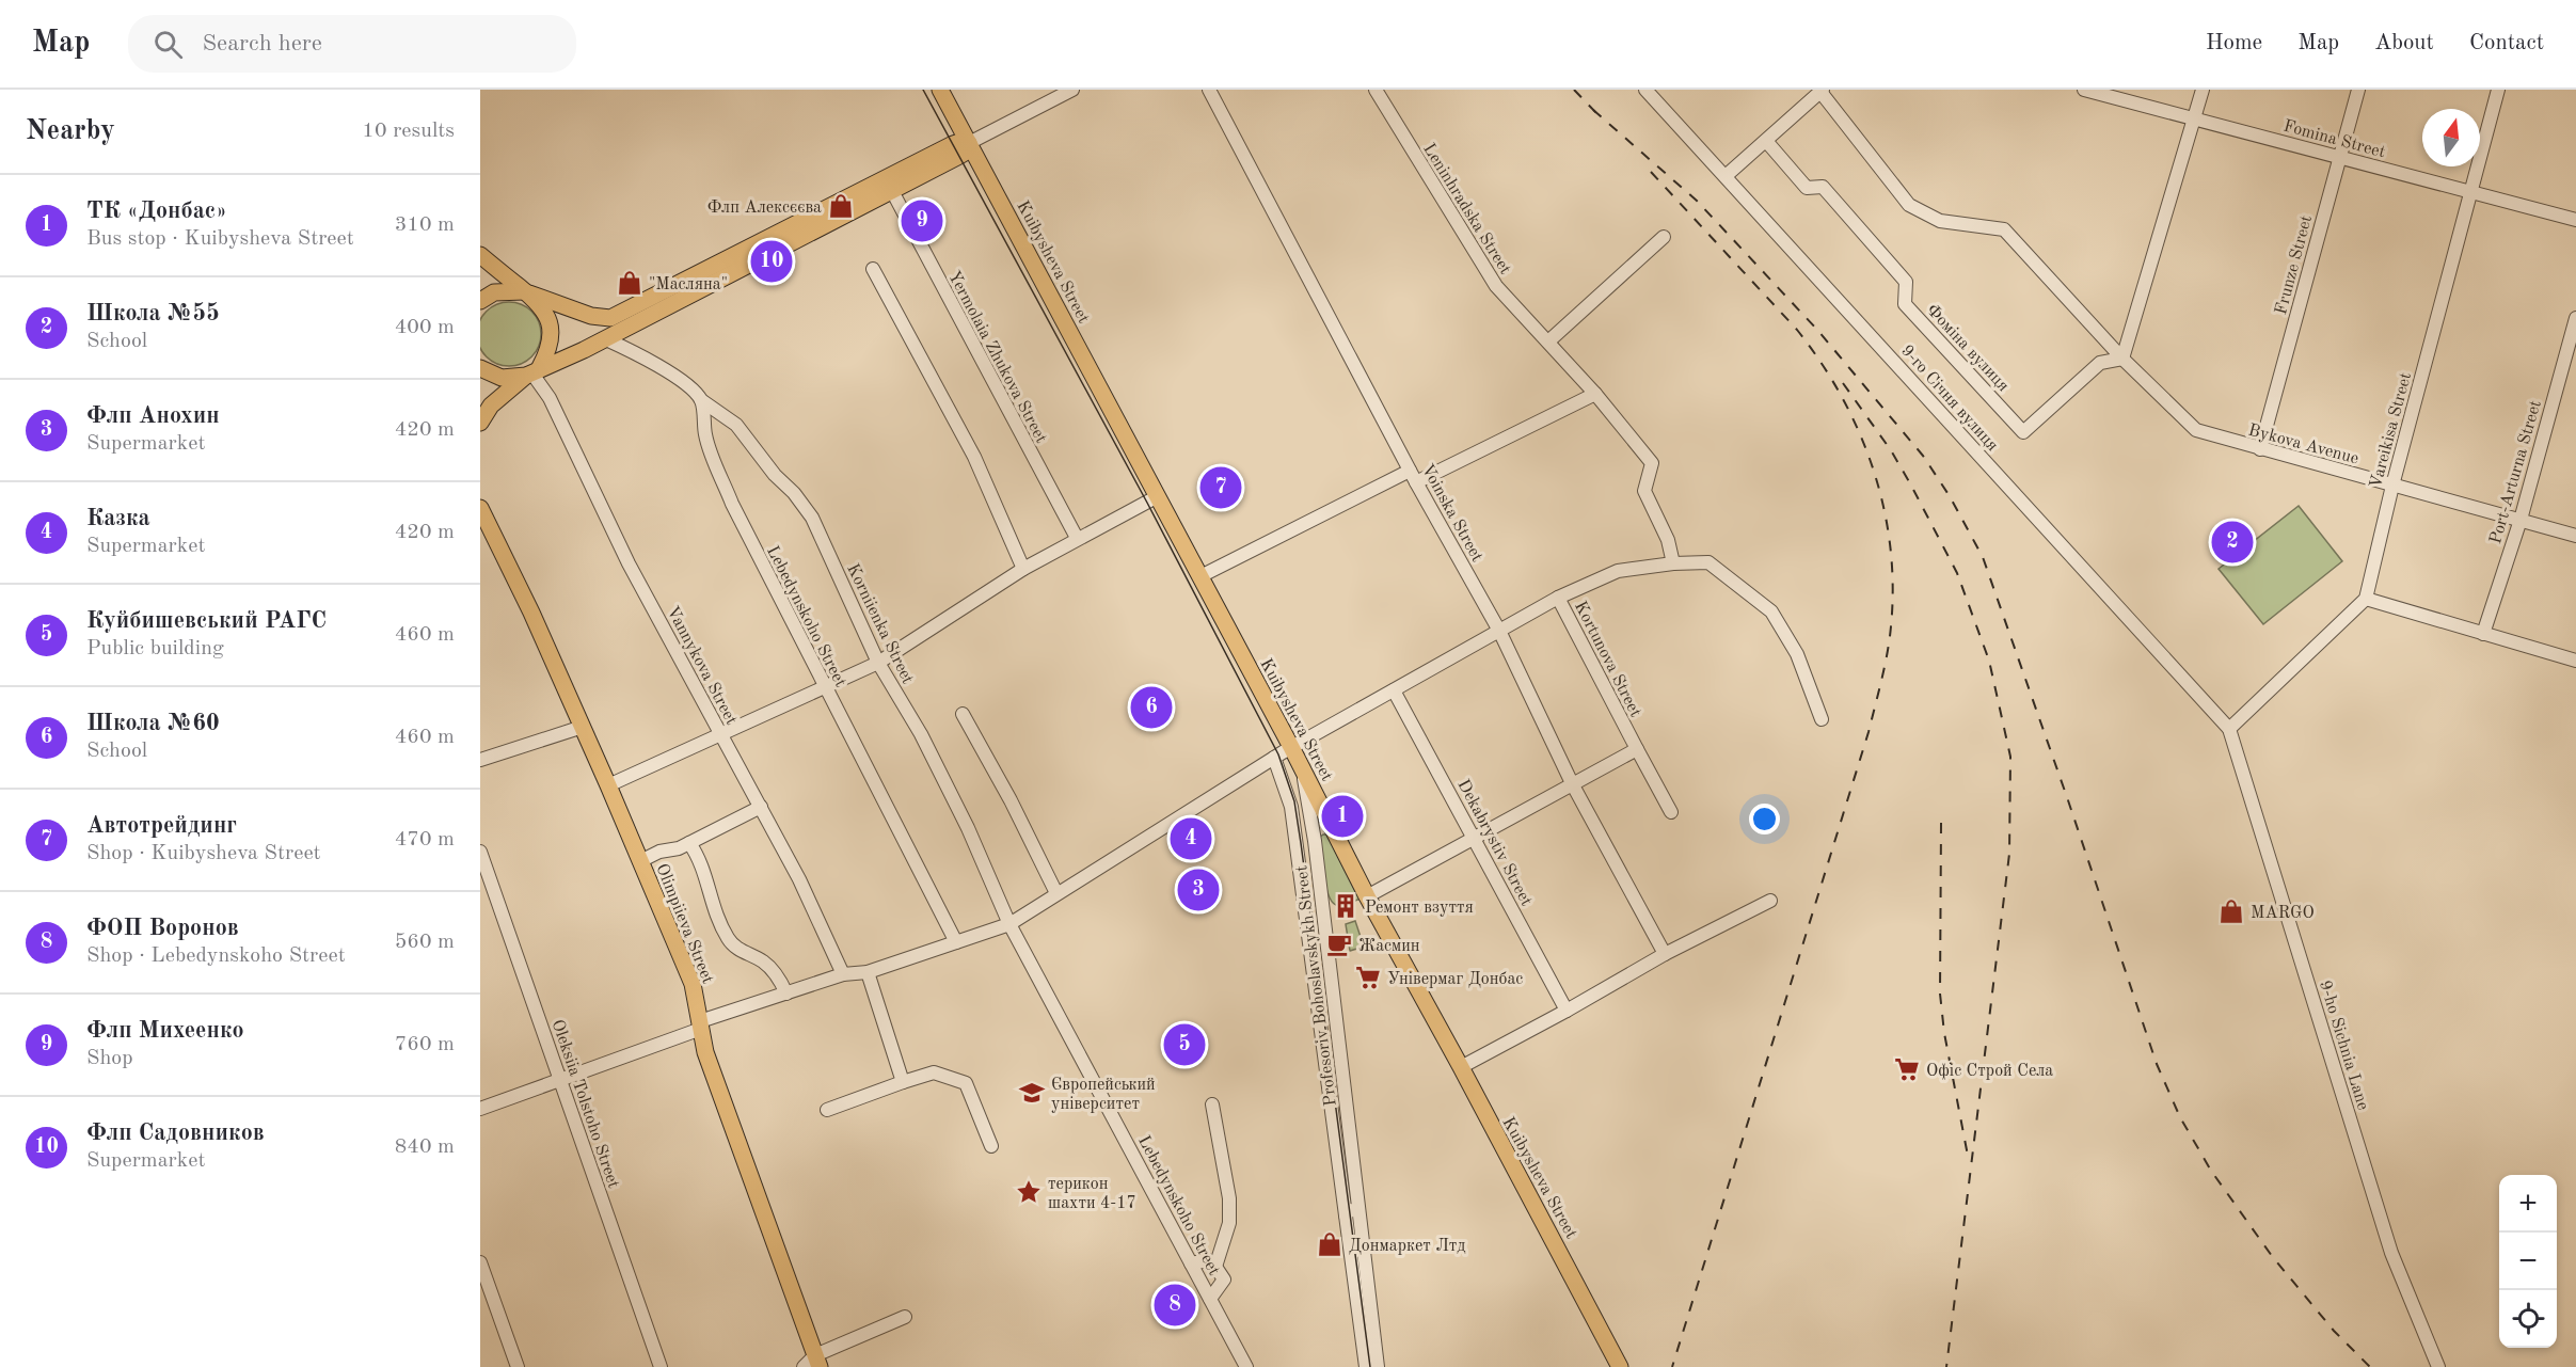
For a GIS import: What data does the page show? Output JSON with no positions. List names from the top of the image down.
{
  "streets": {
    "main road": ["Kuibysheva Street", "Olimpiieva Street"],
    "street": [
      "Fomina Street",
      "Leninhradska Street",
      "Frunze Street",
      "Фоміна вулиця",
      "Yermolaia Zhukova Street",
      "9-го Січня вулиця",
      "Vareikisa Street",
      "Bykova Avenue",
      "Port-Arturna Street",
      "Voinska Street",
      "Lebedynskoho Street",
      "Korniienka Street",
      "Kortunova Street",
      "Vannykova Street",
      "Dekabrystiv Street",
      "Profesoriv Bohoslavskykh Street",
      "9-ho Sichnia Lane",
      "Oleksiia Tolstoho Street"
    ]
  },
  "crossings": [
    ["Fomina Street", "Frunze Street"],
    ["Fomina Street", "Vareikisa Street"],
    ["Leninhradska Street", "Kortunova Street"],
    ["Kuibysheva Street", "Profesoriv Bohoslavskykh Street"],
    ["Frunze Street", "Bykova Avenue"],
    ["Фоміна вулиця", "Bykova Avenue"],
    ["9-го Січня вулиця", "9-ho Sichnia Lane"],
    ["Vareikisa Street", "Bykova Avenue"],
    ["Bykova Avenue", "Port-Arturna Street"],
    ["Lebedynskoho Street", "Korniienka Street"]
  ],
  "places": {
    "shop": [
      "Флп Алексєєва",
      "\"Масляна\"",
      "MARGO",
      "Донмаркет Лтд"
    ],
    "building": ["Ремонт взуття"],
    "cafe": ["Жасмин"],
    "supermarket": ["Універмаг Донбас", "Офіс Строй Села"],
    "school or university": ["Європейський університет"],
    "place": ["терикон шахти 4-17"]
  },
  "north": "top",
  "page": {
    "header": "Map",
    "search": "Search here",
    "nav": [
      "Home",
      "Map",
      "About",
      "Contact"
    ],
    "heading": ["Nearby", "10 results"],
    "list": [
      {
        "mark": "1",
        "name": "ТК «Донбас»",
        "note": "Bus stop · Kuibysheva Street",
        "value": "310 m"
      },
      {
        "mark": "2",
        "name": "Школа №55",
        "note": "School",
        "value": "400 m"
      },
      {
        "mark": "3",
        "name": "Флп Анохин",
        "note": "Supermarket",
        "value": "420 m"
      },
      {
        "mark": "4",
        "name": "Казка",
        "note": "Supermarket",
        "value": "420 m"
      },
      {
        "mark": "5",
        "name": "Куйбишевський РАГС",
        "note": "Public building",
        "value": "460 m"
      },
      {
        "mark": "6",
        "name": "Школа №60",
        "note": "School",
        "value": "460 m"
      },
      {
        "mark": "7",
        "name": "Автотрейдинг",
        "note": "Shop · Kuibysheva Street",
        "value": "470 m"
      },
      {
        "mark": "8",
        "name": "ФОП Воронов",
        "note": "Shop · Lebedynskoho Street",
        "value": "560 m"
      },
      {
        "mark": "9",
        "name": "Флп Михеенко",
        "note": "Shop",
        "value": "760 m"
      },
      {
        "mark": "10",
        "name": "Флп Садовников",
        "note": "Supermarket",
        "value": "840 m"
      }
    ],
    "pins": [
      "9",
      "10",
      "7",
      "2",
      "6",
      "1",
      "4",
      "3",
      "5",
      "8"
    ],
    "map_buttons": ["+", "−"]
  }
}
